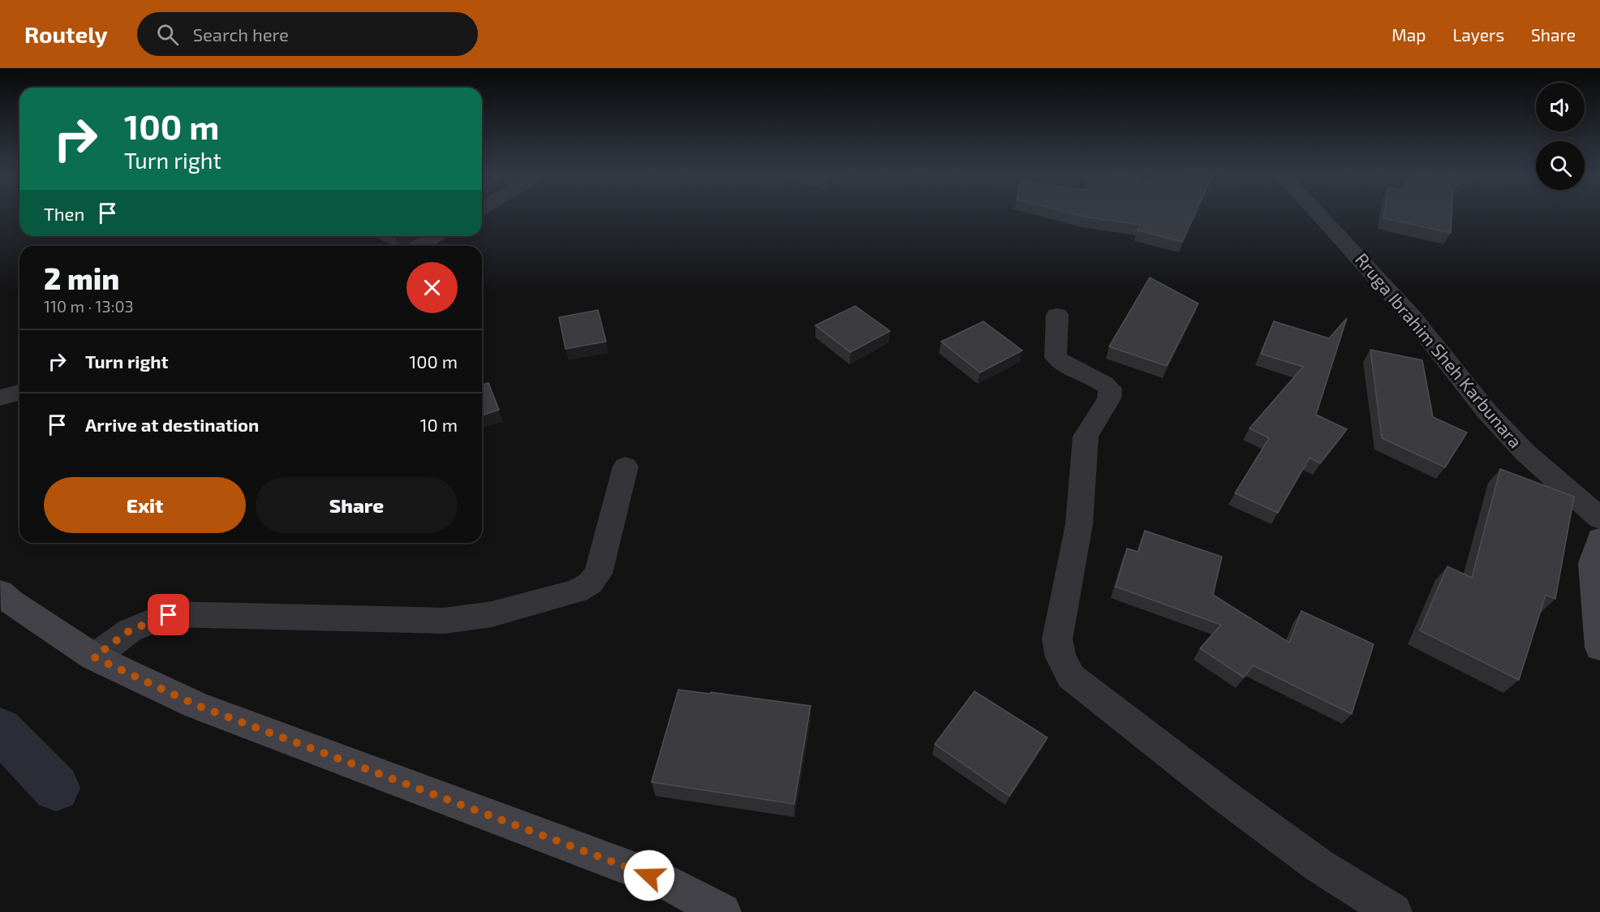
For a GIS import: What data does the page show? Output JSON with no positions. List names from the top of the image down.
{
  "streets": {
    "street": ["Rruga Ibrahim Sheh Karbunara"]
  },
  "page": {
    "header": "Routely",
    "search": "Search here",
    "nav": ["Map", "Layers", "Share"],
    "turn": ["100 m", "Turn right"],
    "then": "Then",
    "heading": ["2 min", "110 m · 13:03"],
    "list": [
      {
        "name": "Turn right",
        "value": "100 m"
      },
      {
        "name": "Arrive at destination",
        "value": "10 m"
      }
    ],
    "buttons": ["Exit", "Share"]
  }
}
